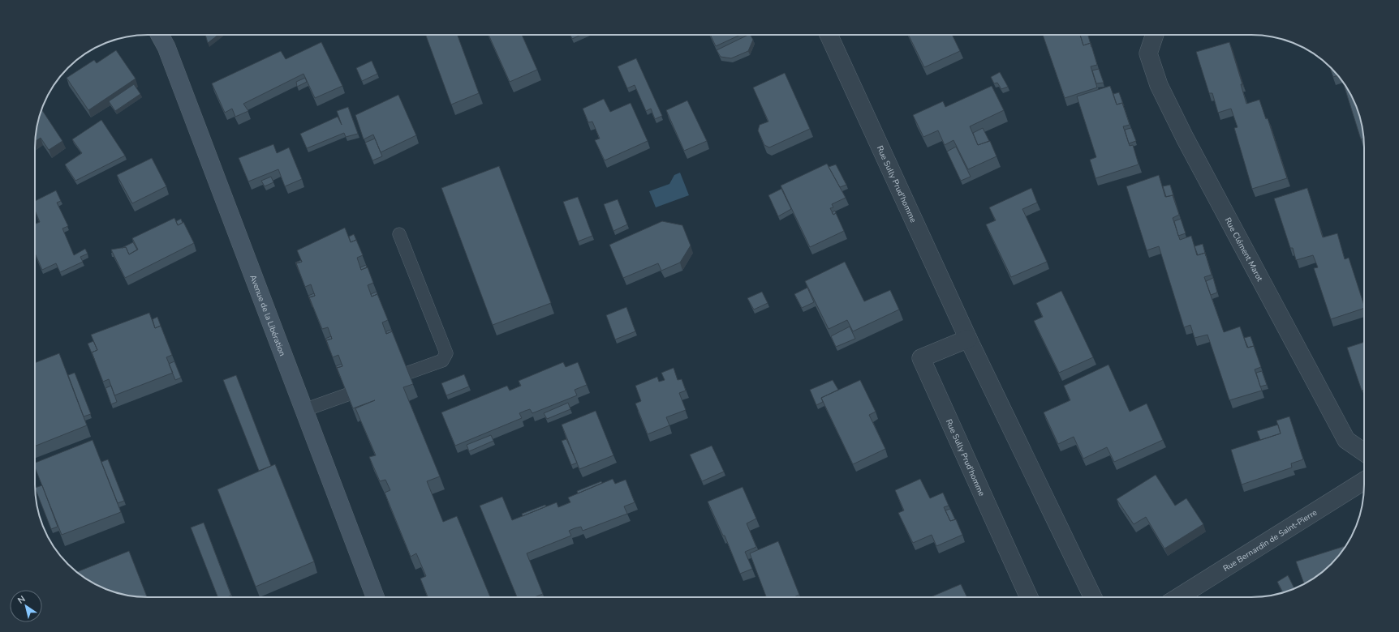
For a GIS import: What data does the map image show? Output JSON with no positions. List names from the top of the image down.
{
  "streets": {
    "main road": ["Avenue de la Libération"],
    "street": ["Rue Sully Prud'homme", "Rue Clément Marot", "Rue Bernardin de Saint-Pierre"]
  },
  "north": "top left"
}
